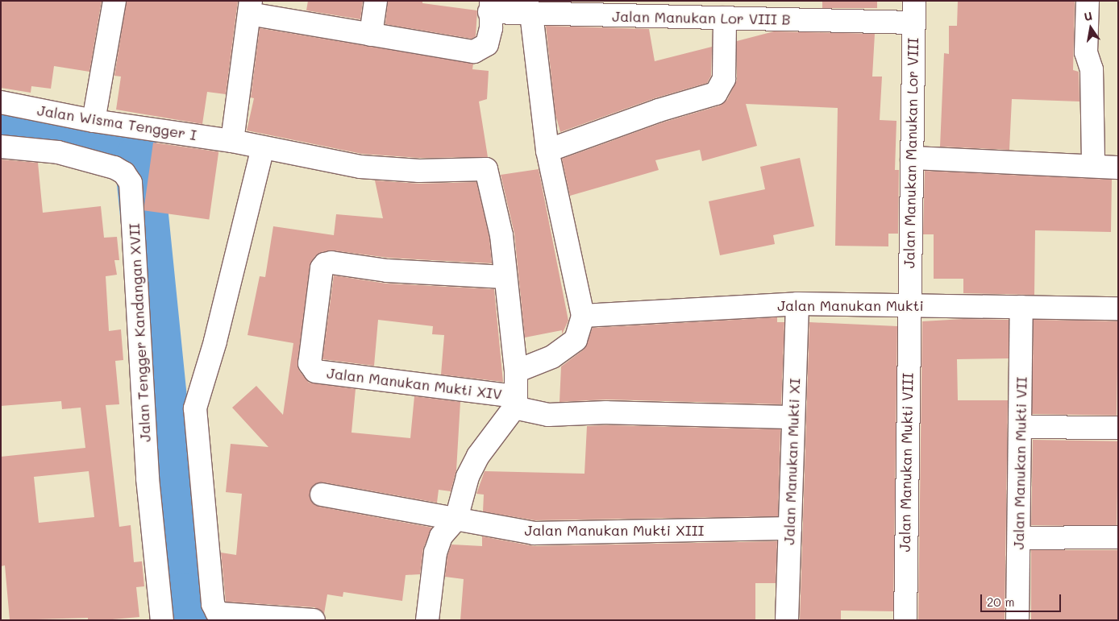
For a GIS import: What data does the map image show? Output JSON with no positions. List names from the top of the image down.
{
  "streets": {
    "street": [
      "Jalan Manukan Lor VIII B",
      "Jalan Wisma Tengger I",
      "Jalan Manukan Manukan Lor VIII",
      "Jalan Manukan Mukti",
      "Jalan Tengger Kandangan XVII",
      "Jalan Manukan Mukti XIV",
      "Jalan Manukan Mukti XI",
      "Jalan Manukan Mukti VIII",
      "Jalan Manukan Mukti VII",
      "Jalan Manukan Mukti XIII"
    ]
  },
  "crossings": [
    ["Jalan Manukan Lor VIII B", "Jalan Manukan Manukan Lor VIII"],
    ["Jalan Wisma Tengger I", "Jalan Manukan Mukti XIV"],
    ["Jalan Manukan Manukan Lor VIII", "Jalan Manukan Mukti"],
    ["Jalan Manukan Manukan Lor VIII", "Jalan Manukan Mukti VIII"],
    ["Jalan Manukan Mukti", "Jalan Manukan Mukti XI"],
    ["Jalan Manukan Mukti", "Jalan Manukan Mukti VIII"],
    ["Jalan Manukan Mukti", "Jalan Manukan Mukti VII"],
    ["Jalan Manukan Mukti XIV", "Jalan Manukan Mukti XI"],
    ["Jalan Manukan Mukti XI", "Jalan Manukan Mukti XIII"]
  ],
  "scale_bar": "20 m",
  "north": "top"
}
